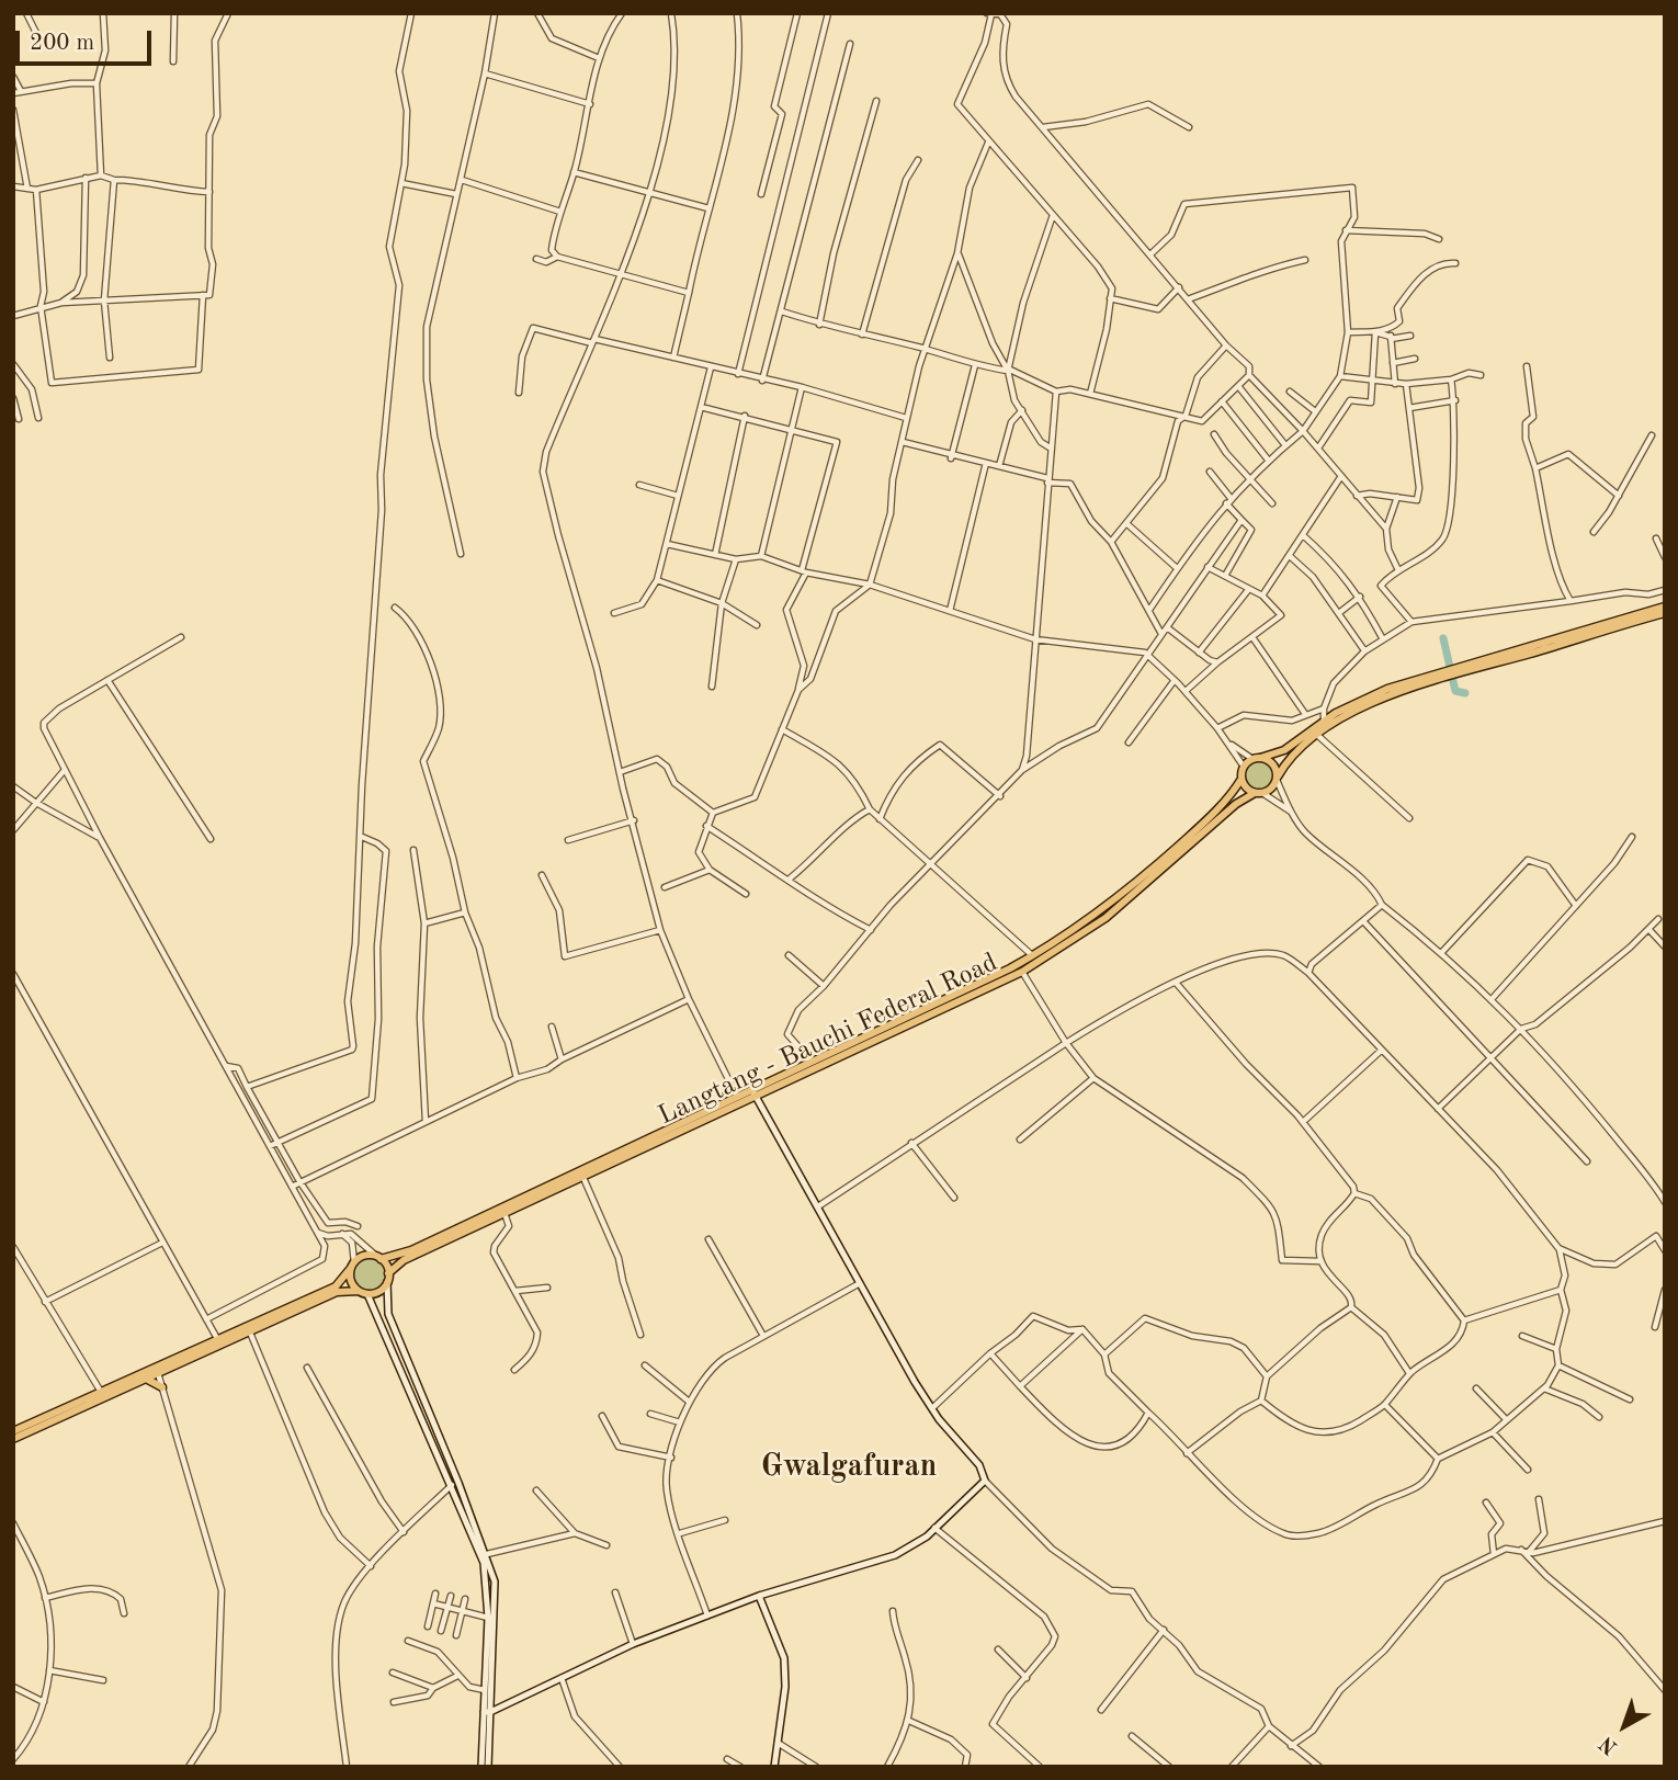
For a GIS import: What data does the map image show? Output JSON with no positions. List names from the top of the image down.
{
  "streets": {
    "main road": ["Langtang - Bauchi Federal Road"]
  },
  "districts": ["Gwalgafuran"],
  "scale_bar": "200 m",
  "north": "bottom left"
}
